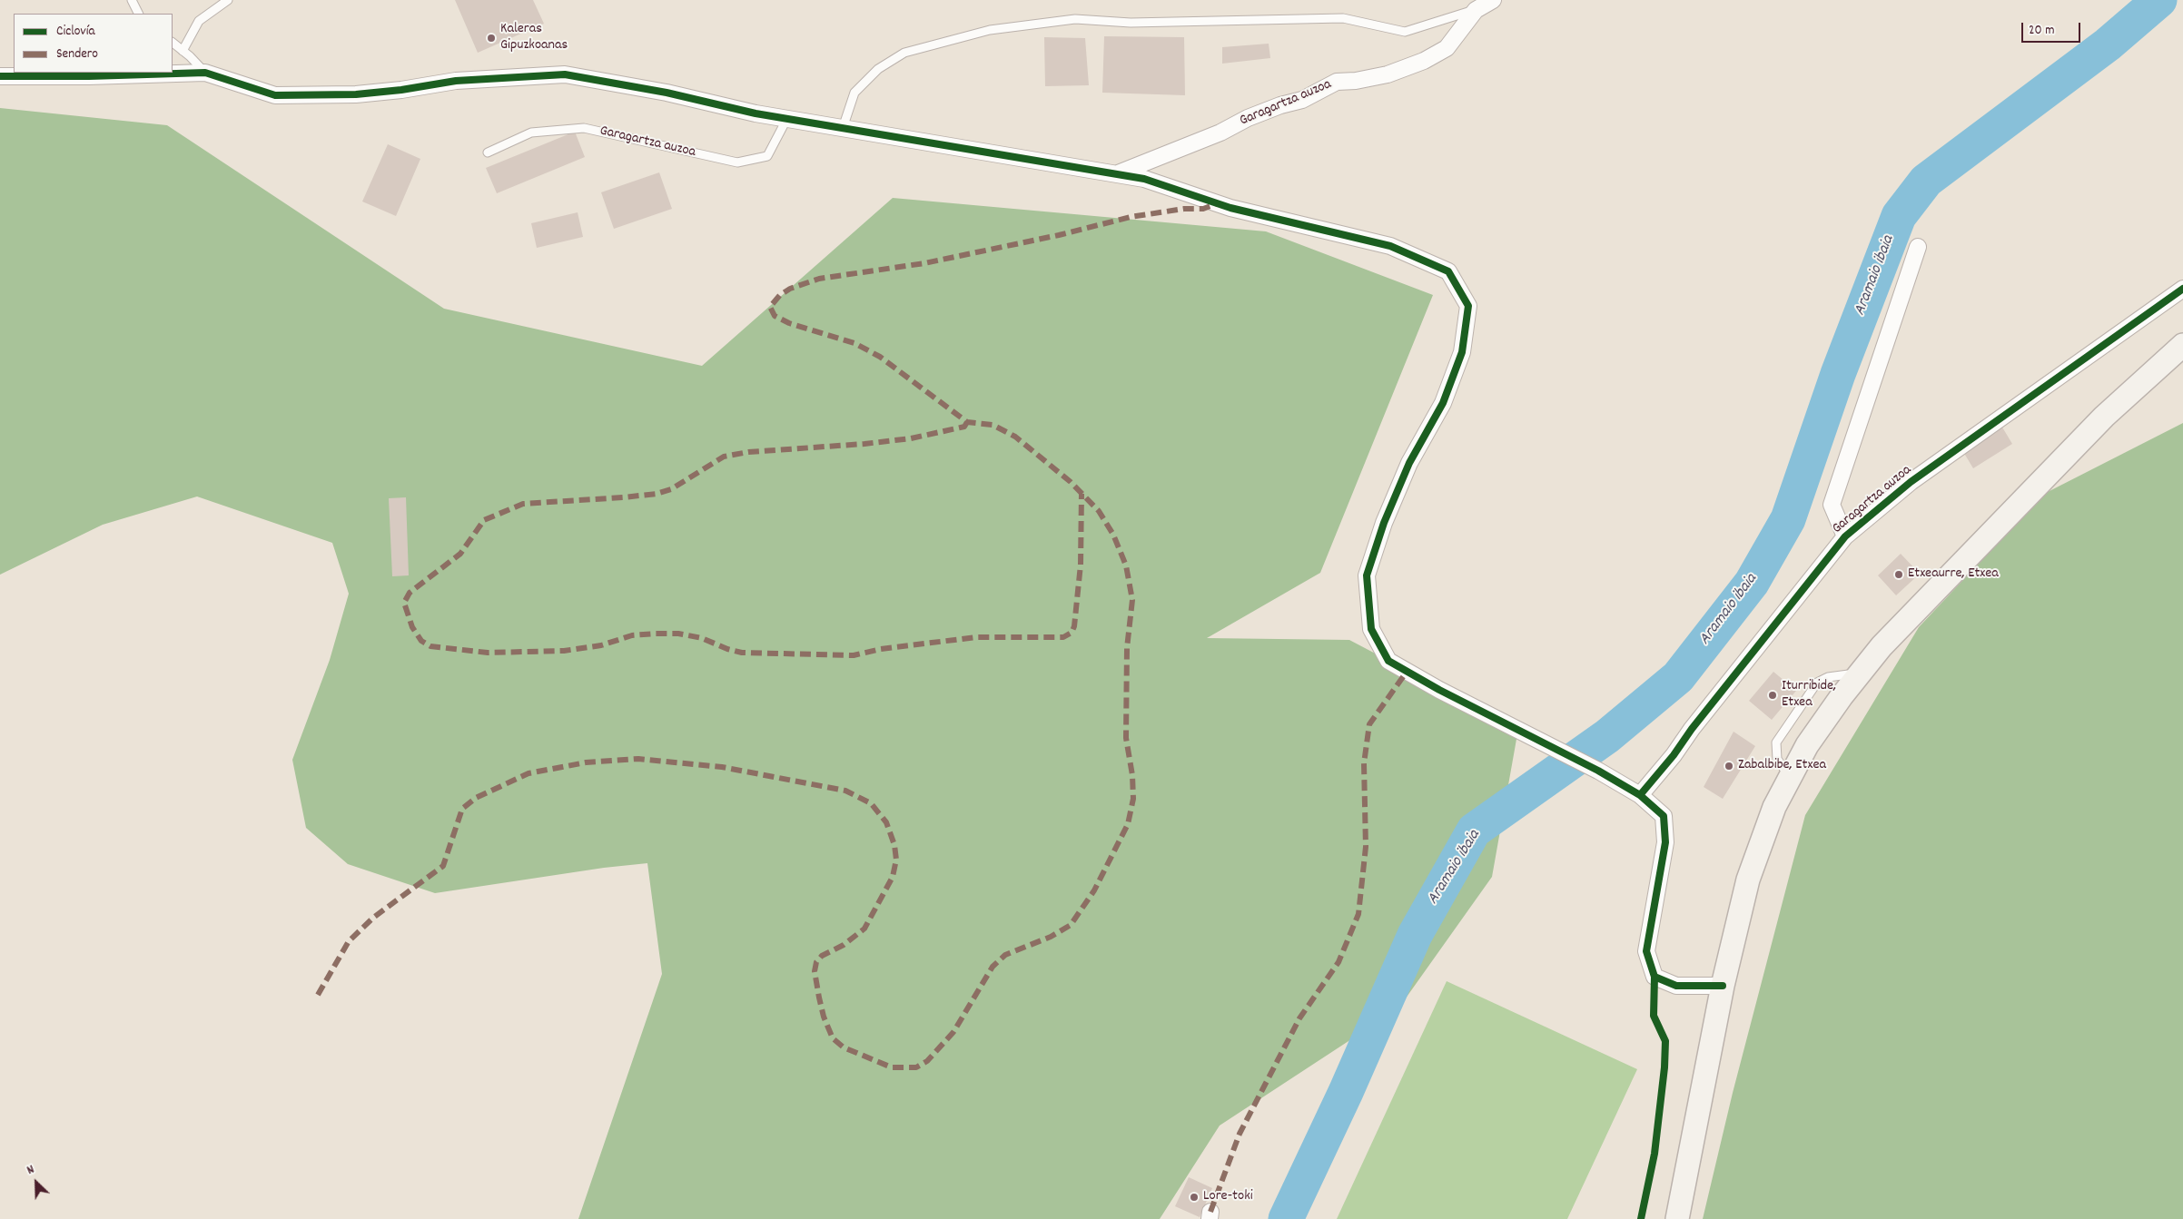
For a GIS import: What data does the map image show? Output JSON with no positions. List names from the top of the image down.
{
  "streets": {
    "street": ["Garagartza auzoa"]
  },
  "water": ["Aramaio ibaia"],
  "places": [
    "Kaleras Gipuzkoanas",
    "Etxeaurre, Etxea",
    "Iturribide, Etxea",
    "Zabalbibe, Etxea",
    "Lore-toki"
  ],
  "legend": ["Ciclovía", "Sendero"],
  "scale_bar": "20 m",
  "north": "top left"
}
